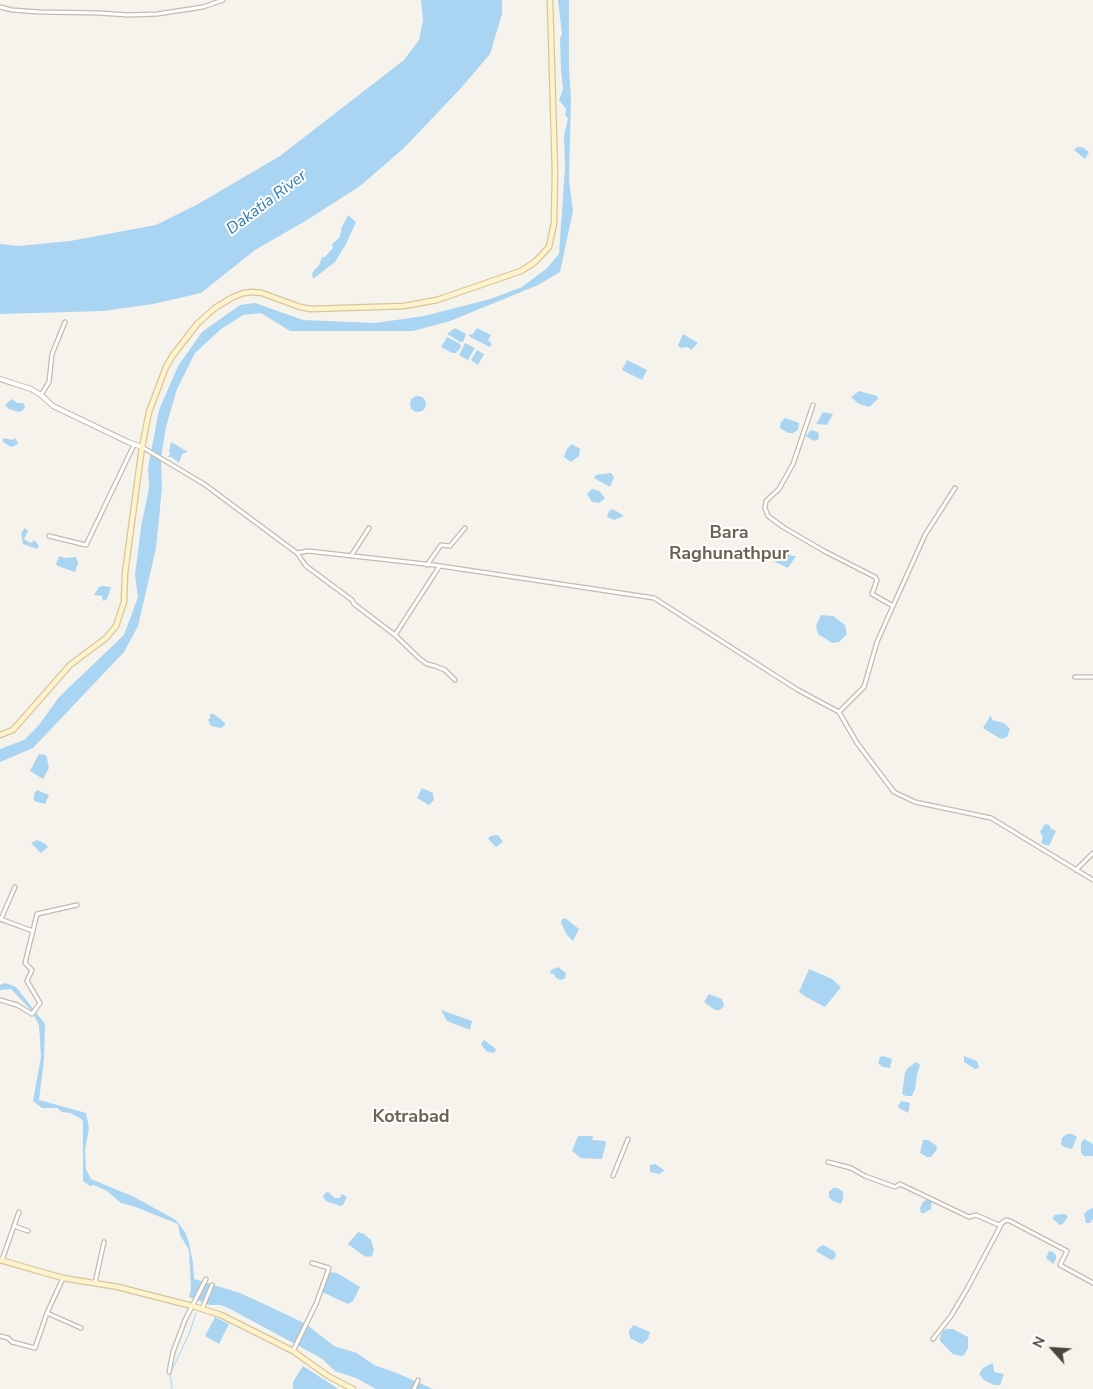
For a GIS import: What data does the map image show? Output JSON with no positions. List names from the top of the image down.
{
  "districts": ["Bara Raghunathpur", "Kotrabad"],
  "water": ["Dakatia River"],
  "north": "top left"
}
